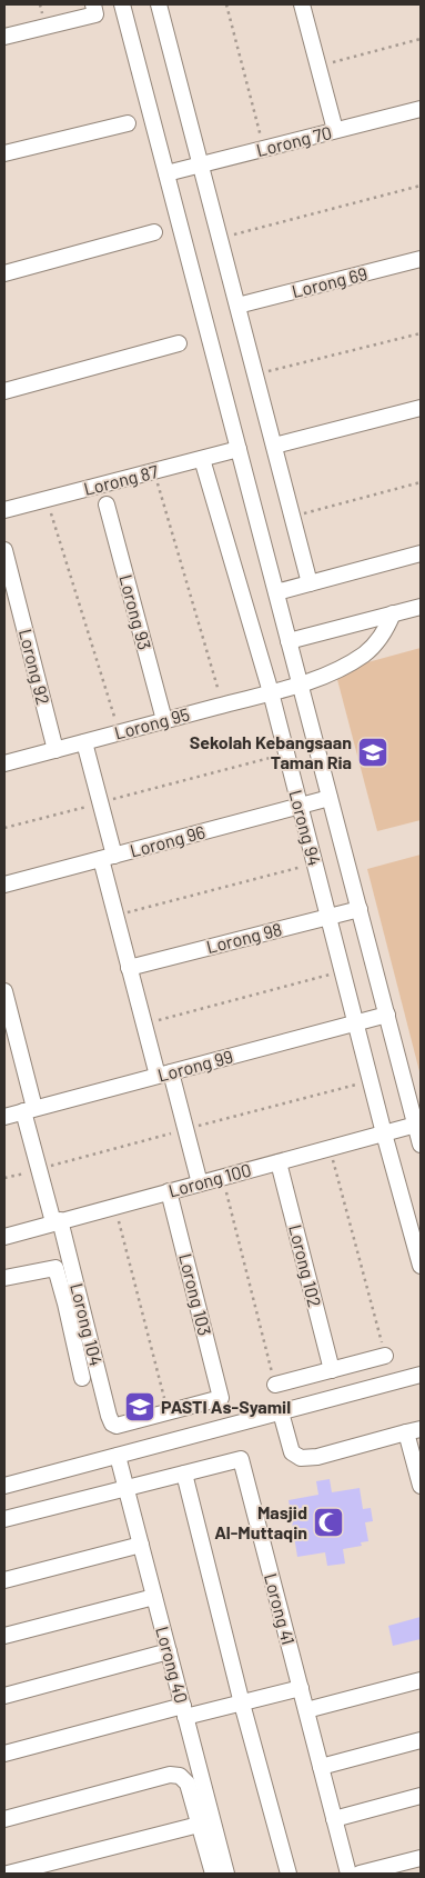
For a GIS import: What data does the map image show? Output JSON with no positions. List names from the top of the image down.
{
  "streets": {
    "street": [
      "Lorong 70",
      "Lorong 69",
      "Lorong 87",
      "Lorong 93",
      "Lorong 92",
      "Lorong 95",
      "Lorong 94",
      "Lorong 96",
      "Lorong 98",
      "Lorong 99",
      "Lorong 100",
      "Lorong 102",
      "Lorong 103",
      "Lorong 104",
      "Lorong 41",
      "Lorong 40"
    ]
  },
  "crossings": [
    ["Lorong 87", "Lorong 94"],
    ["Lorong 93", "Lorong 95"],
    ["Lorong 92", "Lorong 95"],
    ["Lorong 95", "Lorong 94"],
    ["Lorong 94", "Lorong 96"],
    ["Lorong 94", "Lorong 98"],
    ["Lorong 94", "Lorong 99"],
    ["Lorong 94", "Lorong 100"],
    ["Lorong 99", "Lorong 104"],
    ["Lorong 100", "Lorong 102"],
    ["Lorong 100", "Lorong 103"],
    ["Lorong 100", "Lorong 104"],
    ["Lorong 103", "Lorong 104"],
    ["Lorong 41", "Lorong 40"]
  ],
  "places": {
    "school or university": ["Sekolah Kebangsaan Taman Ria", "PASTI As-Syamil"],
    "mosque": ["Masjid Al-Muttaqin"]
  }
}
